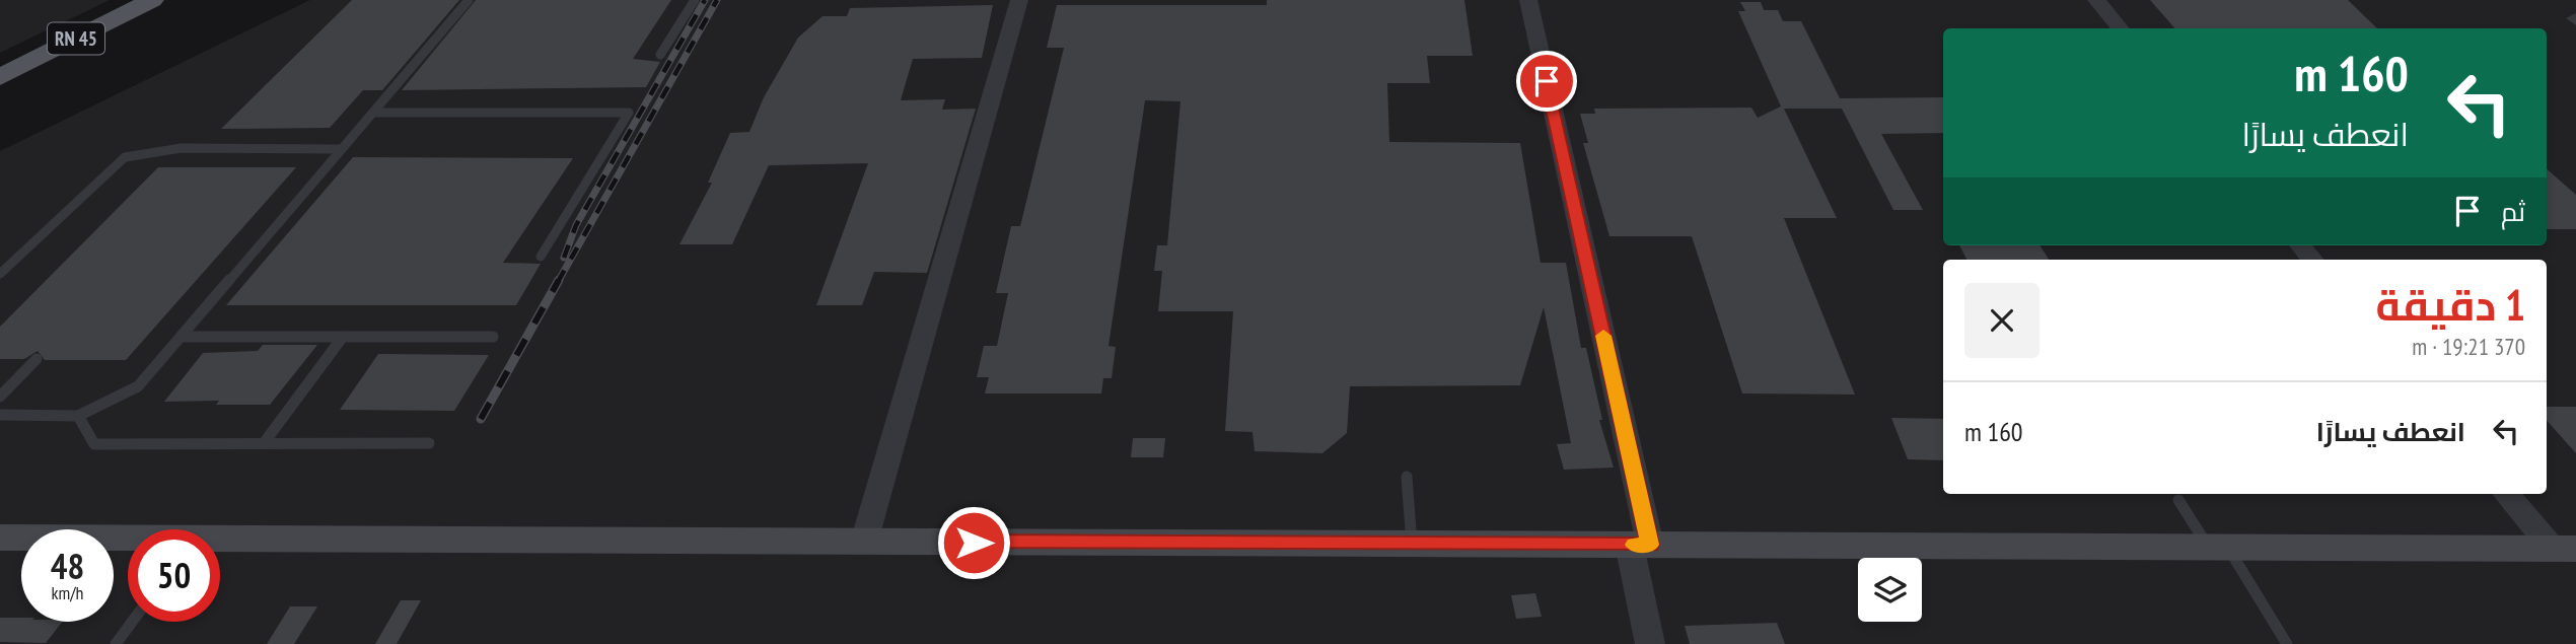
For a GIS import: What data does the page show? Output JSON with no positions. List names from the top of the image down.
{
  "streets": {
    "main road": ["RN 45"]
  },
  "page": {
    "turn": ["160 m", "انعطف يسارًا"],
    "then": "ثم",
    "heading": ["1 دقيقة", "370 m · 19:21"],
    "list": [
      {
        "name": "انعطف يسارًا",
        "value": "160 m"
      }
    ],
    "speed": "48 km/h",
    "limit": "50"
  }
}
